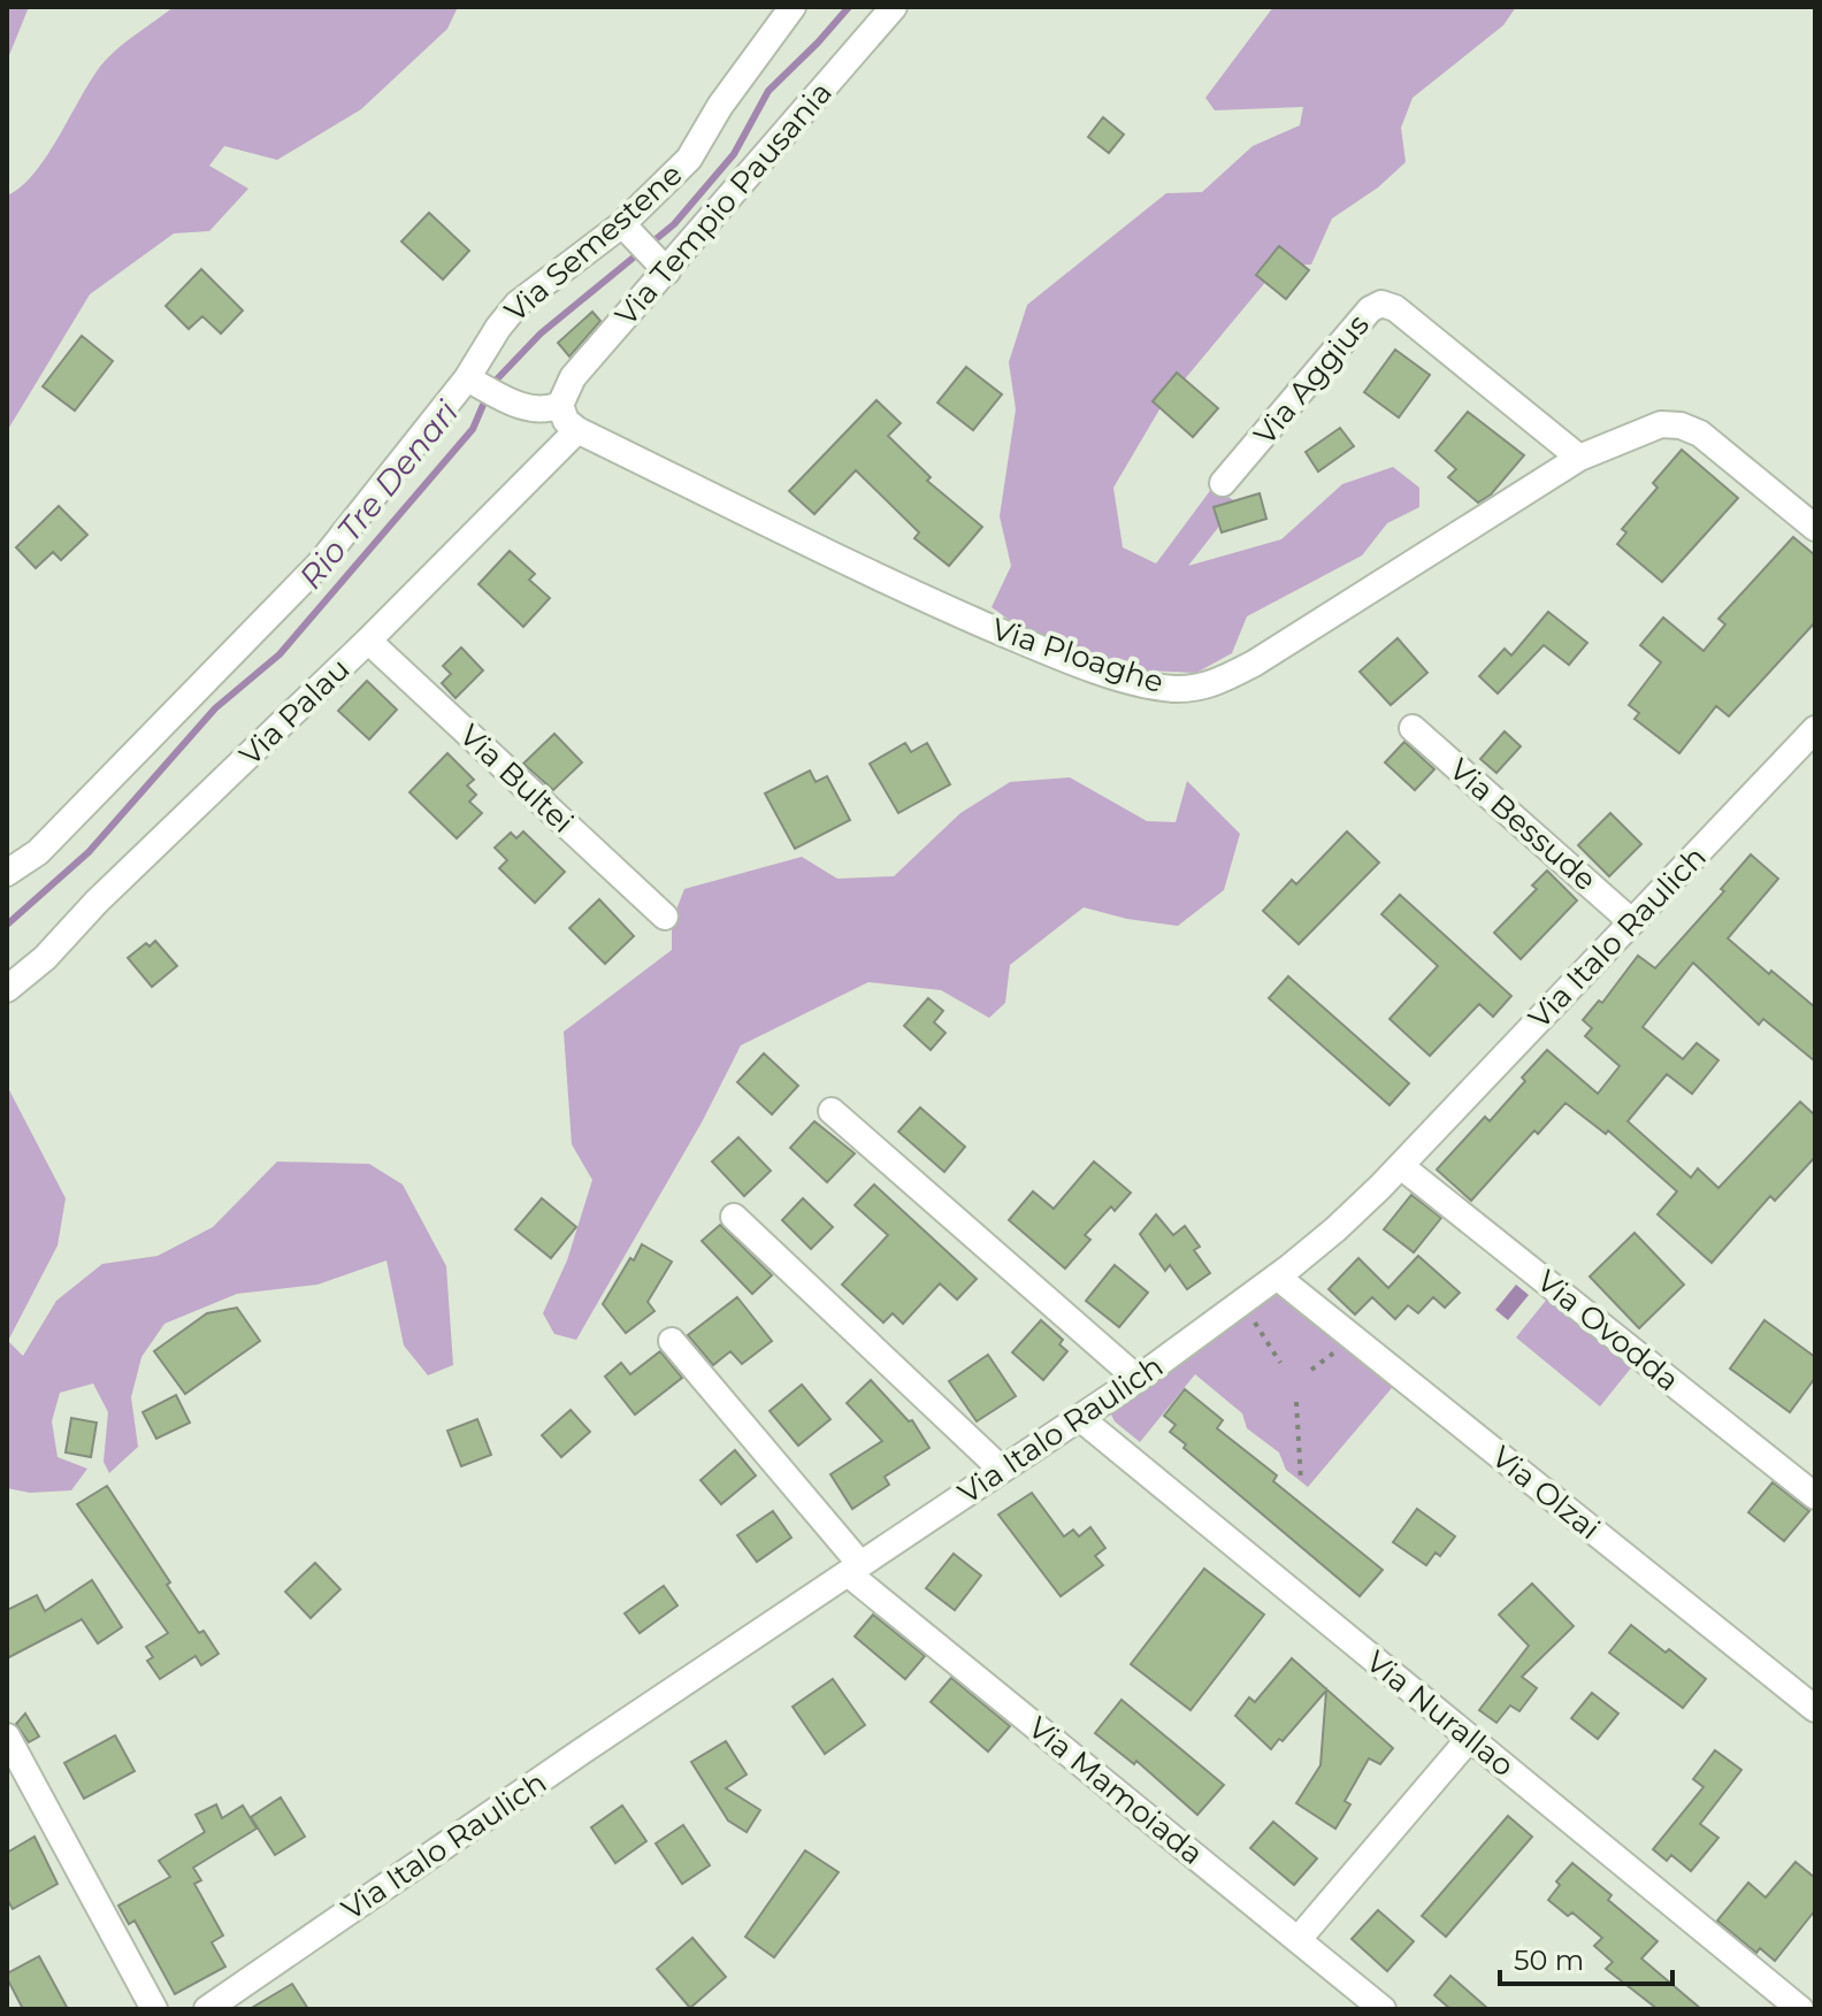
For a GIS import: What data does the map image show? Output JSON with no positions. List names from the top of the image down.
{
  "streets": {
    "street": [
      "Via Tempio Pausania",
      "Via Semestene",
      "Via Aggius",
      "Via Ploaghe",
      "Via Palau",
      "Via Bultei",
      "Via Bessude",
      "Via Italo Raulich",
      "Via Ovodda",
      "Via Olzai",
      "Via Nurallao",
      "Via Mamoiada"
    ]
  },
  "crossings": [
    ["Via Tempio Pausania", "Via Ploaghe"],
    ["Via Aggius", "Via Ploaghe"],
    ["Via Ploaghe", "Via Palau"],
    ["Via Palau", "Via Bultei"],
    ["Via Bessude", "Via Italo Raulich"],
    ["Via Italo Raulich", "Via Ovodda"],
    ["Via Italo Raulich", "Via Olzai"],
    ["Via Italo Raulich", "Via Nurallao"],
    ["Via Italo Raulich", "Via Mamoiada"]
  ],
  "water": ["Rio Tre Denari"],
  "scale_bar": "50 m"
}
